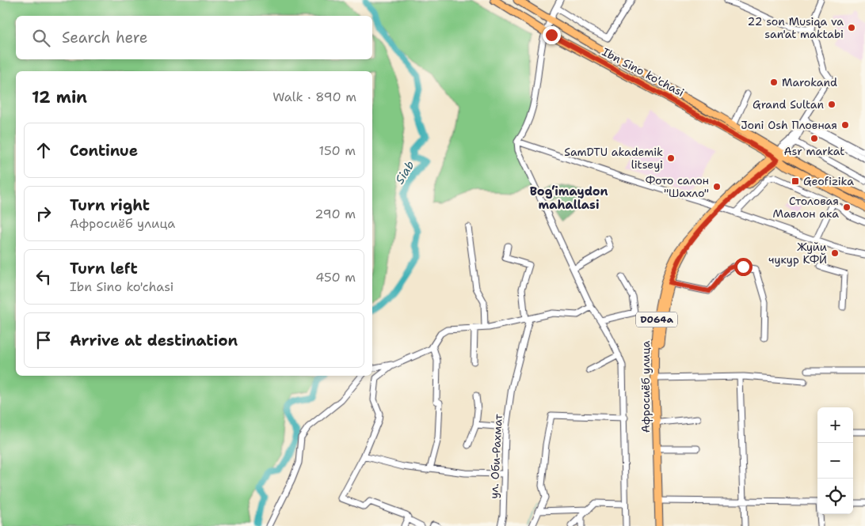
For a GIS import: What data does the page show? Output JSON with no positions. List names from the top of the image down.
{
  "streets": {
    "main road": ["Ibn Sino ko'chasi", "D064a", "Афросиёб улица"],
    "street": ["ул. Оби-Рахмат"]
  },
  "crossings": [
    ["Ibn Sino ko'chasi", "Афросиёб улица"]
  ],
  "districts": ["Bog‘imaydon mahallasi"],
  "water": ["Siab"],
  "places": {
    "other": [
      "22 son Musiqa va san'at maktabi",
      "Marokand",
      "Grand Sultan",
      "Joni Osh Пловная",
      "Asr markat",
      "SamDTU akademik litseyi",
      "Фото салон \"Шахло\"",
      "Столовая Мавлон ака",
      "Жуйи чукур КФЙ"
    ],
    "transit": ["Geofizika"]
  },
  "page": {
    "search": "Search here",
    "heading": ["12 min", "Walk · 890 m"],
    "list": [
      ["Continue", "150 m"],
      ["Turn right", "Афросиёб улица", "290 m"],
      ["Turn left", "Ibn Sino ko'chasi", "450 m"],
      "Arrive at destination"
    ],
    "map_buttons": ["+", "−"]
  }
}
